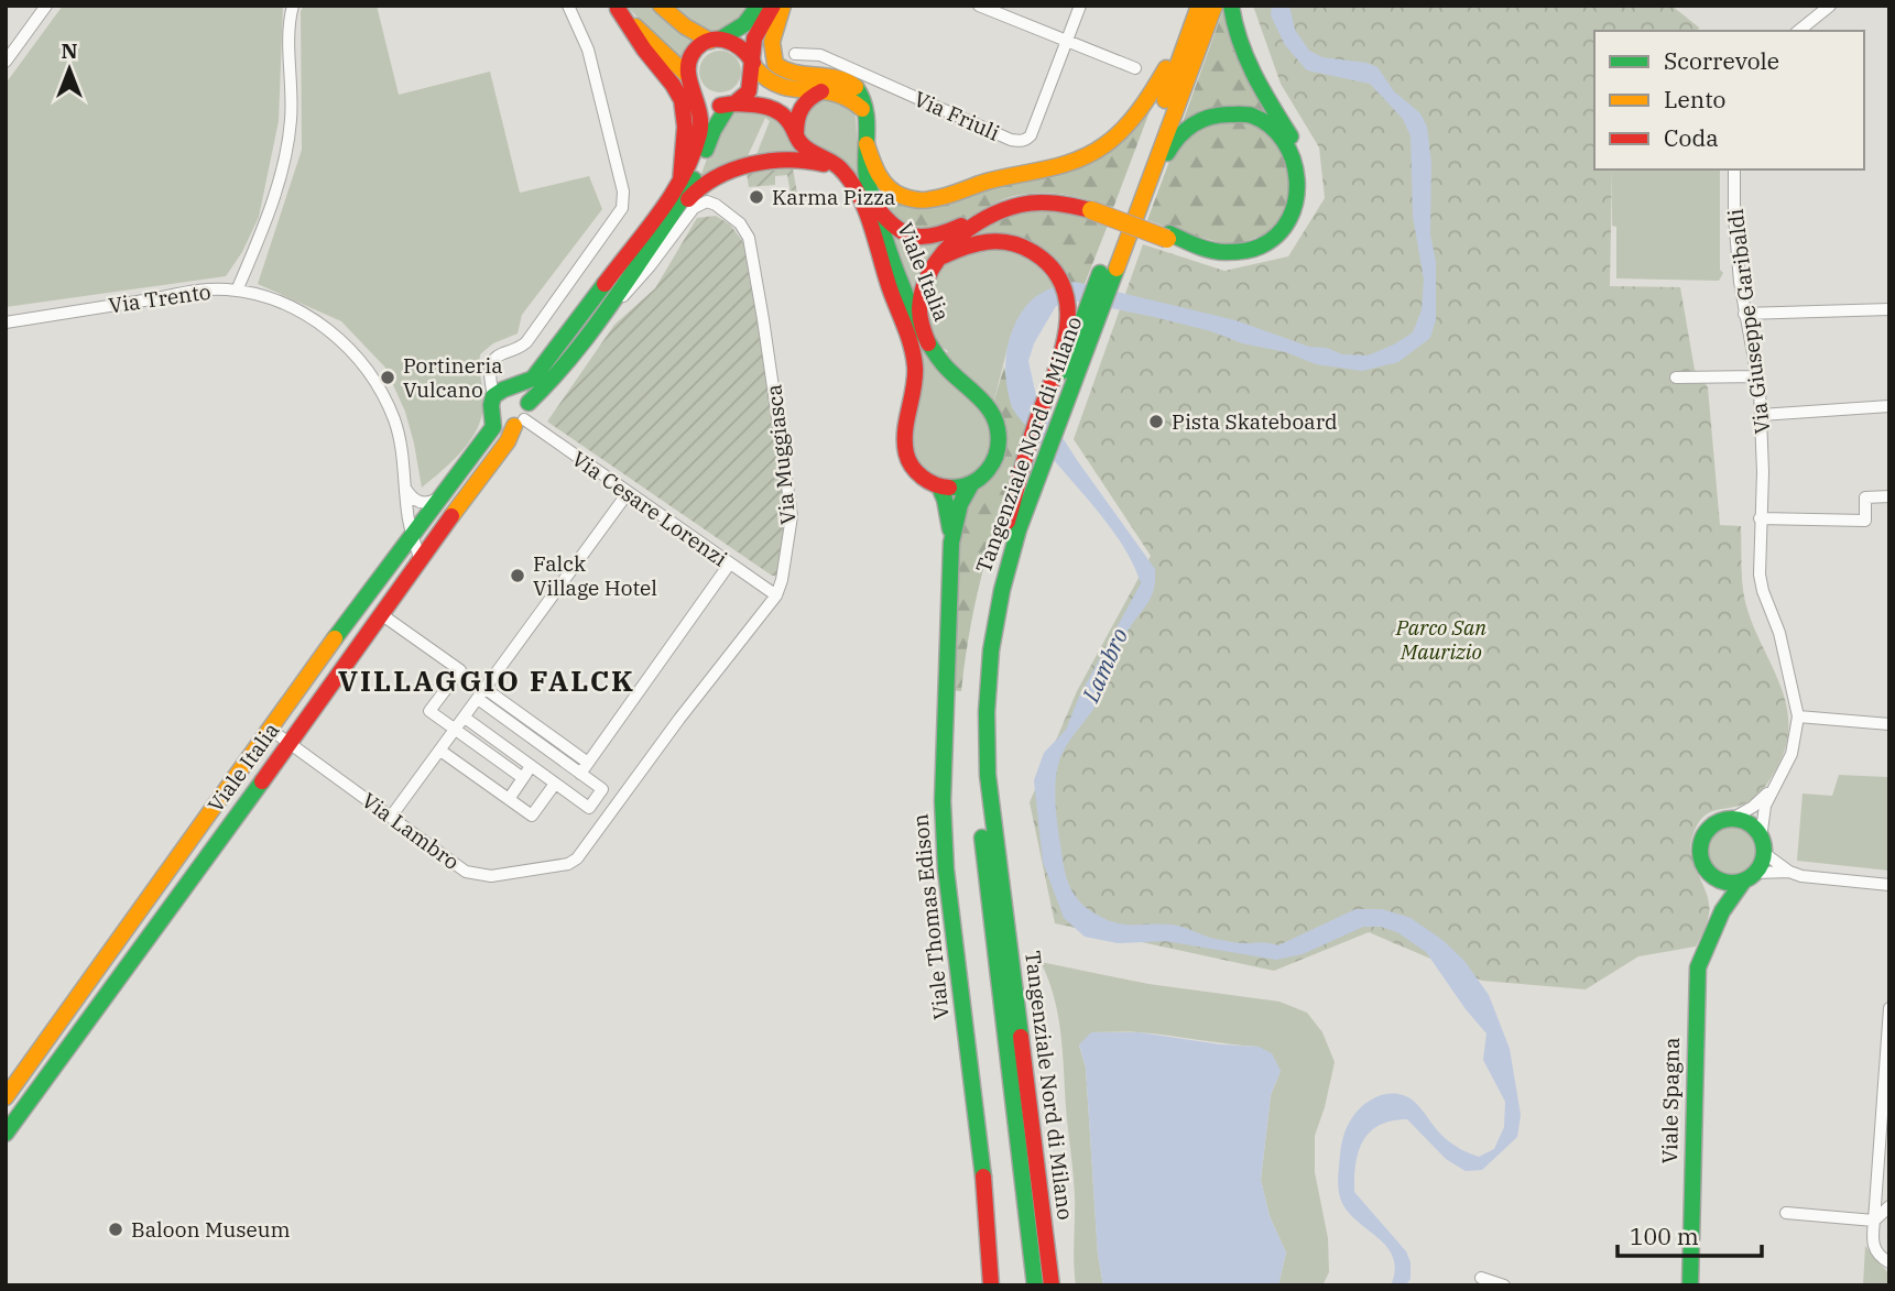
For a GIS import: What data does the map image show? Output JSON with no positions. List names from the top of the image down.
{
  "streets": {
    "main road": [
      "Viale Italia",
      "Tangenziale Nord di Milano",
      "Viale Thomas Edison",
      "Viale Spagna"
    ],
    "street": [
      "Via Friuli",
      "Via Trento",
      "Via Giuseppe Garibaldi",
      "Via Muggiasca",
      "Via Cesare Lorenzi",
      "Via Lambro"
    ]
  },
  "crossings": [
    ["Viale Italia", "Via Trento"],
    ["Viale Italia", "Via Muggiasca"],
    ["Viale Italia", "Via Cesare Lorenzi"],
    ["Viale Italia", "Via Lambro"],
    ["Viale Italia", "Viale Thomas Edison"],
    ["Via Giuseppe Garibaldi", "Viale Spagna"],
    ["Via Muggiasca", "Via Cesare Lorenzi"],
    ["Via Muggiasca", "Via Lambro"]
  ],
  "districts": ["VILLAGGIO FALCK"],
  "water": ["Lambro"],
  "parks": ["Parco San Maurizio"],
  "places": [
    "Karma Pizza",
    "Portineria Vulcano",
    "Pista Skateboard",
    "Falck Village Hotel",
    "Baloon Museum"
  ],
  "legend": ["Scorrevole", "Lento", "Coda"],
  "scale_bar": "100 m",
  "north": "top"
}
